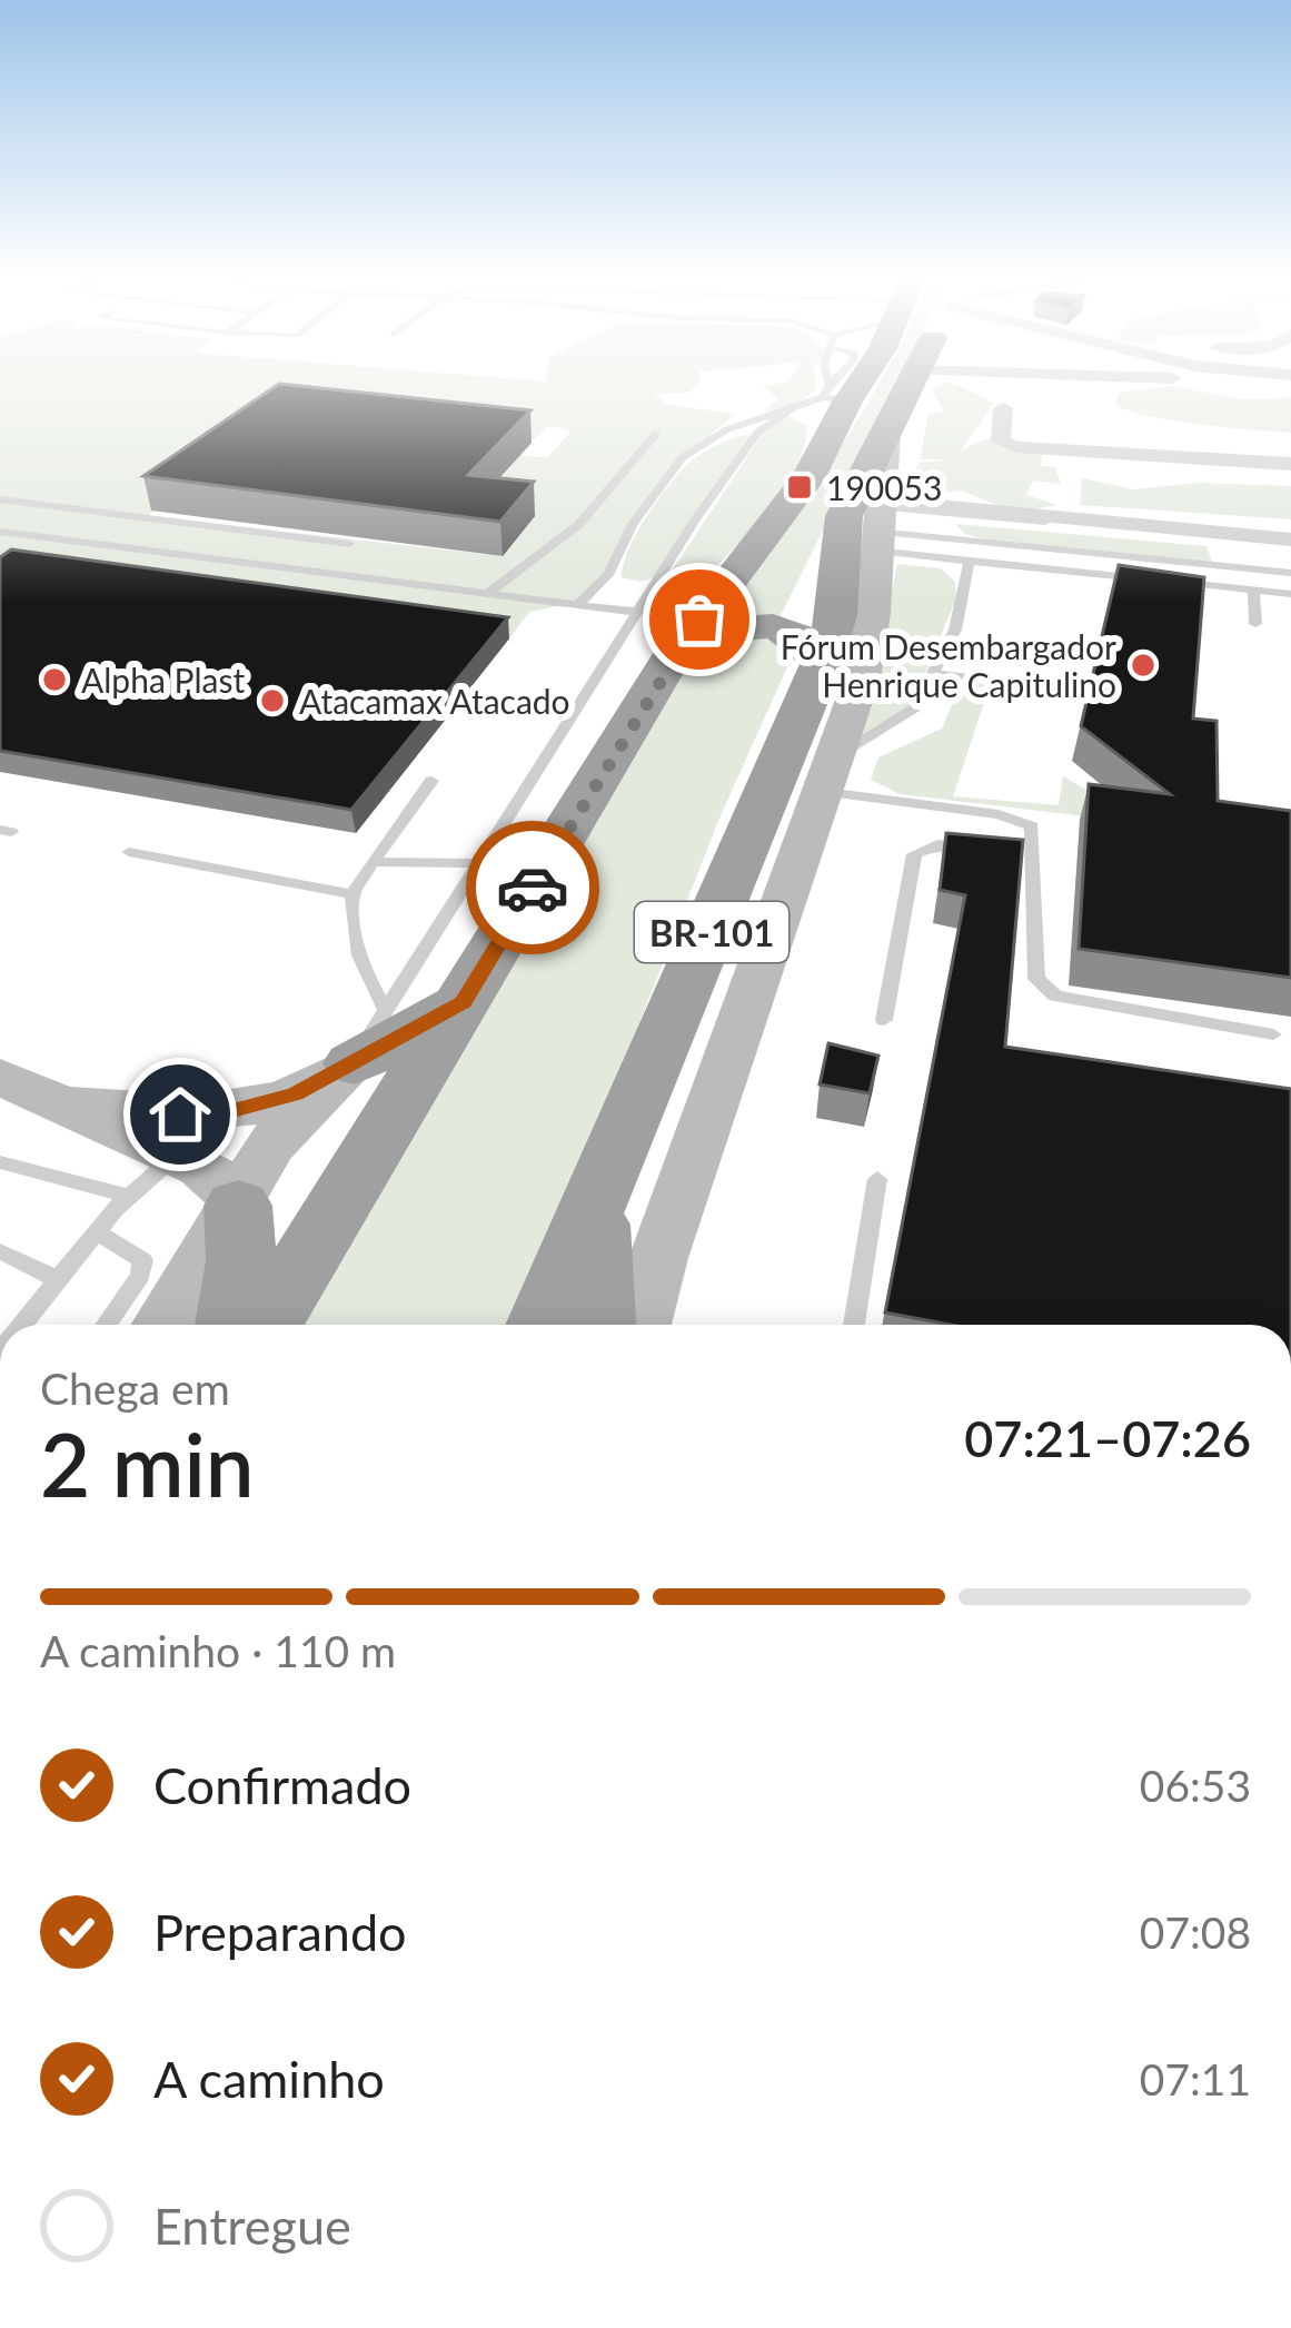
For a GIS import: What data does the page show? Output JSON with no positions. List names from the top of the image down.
{
  "streets": {
    "highway": ["BR-101"]
  },
  "places": {
    "transit": ["190053"],
    "other": ["Fórum Desembargador Henrique Capitulino", "Alpha Plast", "Atacamax Atacado"]
  },
  "page": {
    "heading": ["2 min", "Chega em", "07:21–07:26"],
    "bar": "A caminho · 110 m",
    "list": [
      ["Confirmado", "06:53"],
      ["Preparando", "07:08"],
      ["A caminho", "07:11"],
      "Entregue"
    ]
  }
}
